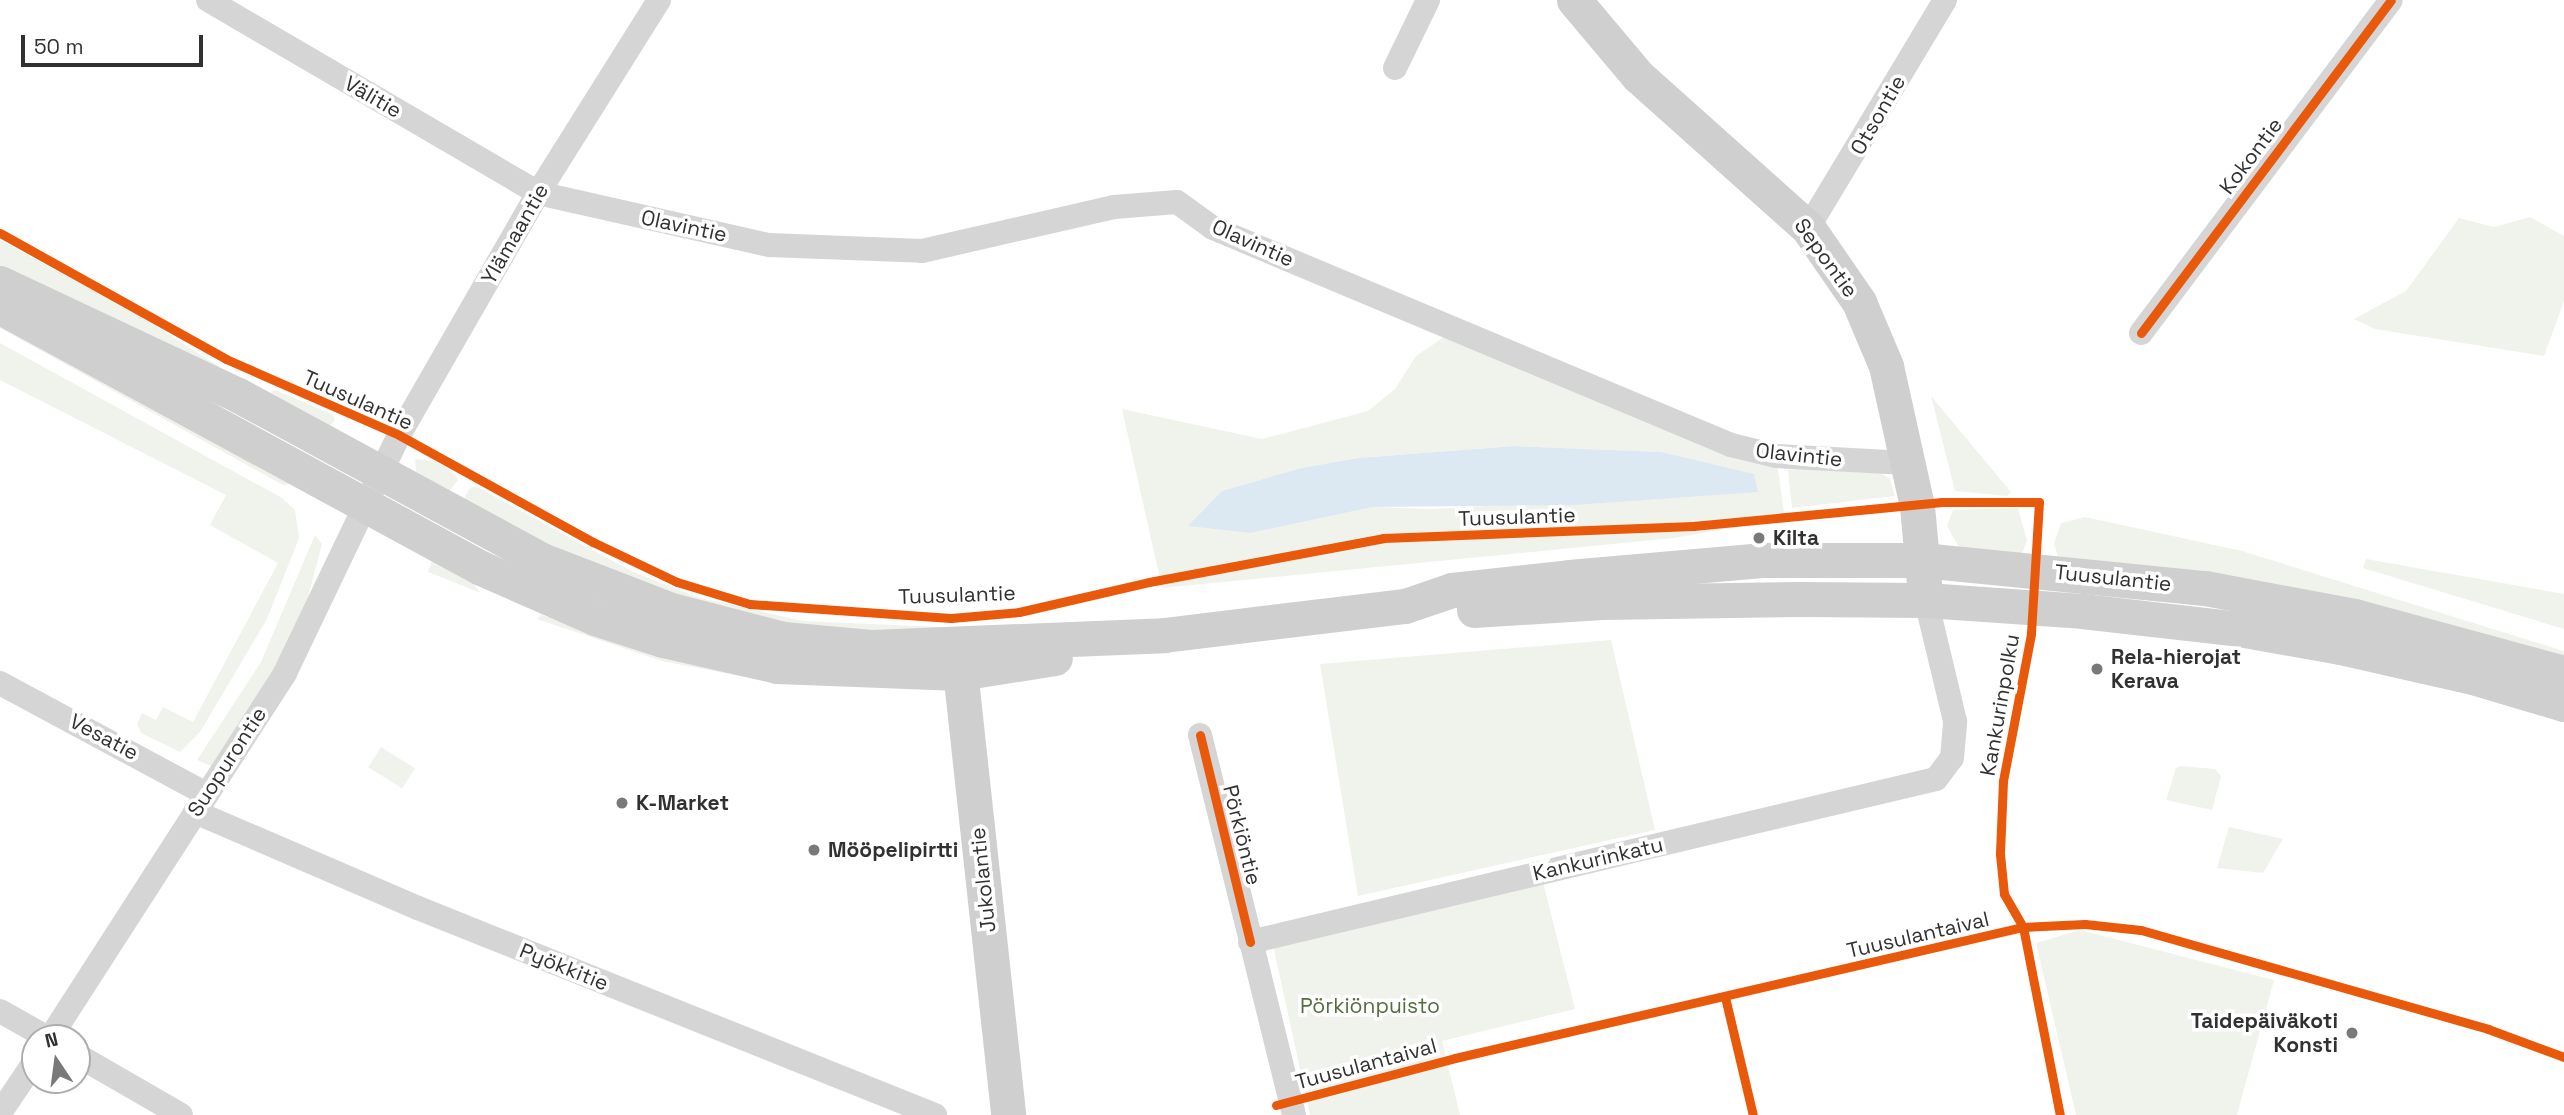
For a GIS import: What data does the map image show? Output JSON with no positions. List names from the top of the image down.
{
  "streets": {
    "main road": ["Sepontie", "Tuusulantie", "Jukolantie"],
    "street": [
      "Välitie",
      "Otsontie",
      "Kokontie",
      "Olavintie",
      "Ylämaantie",
      "Vesatie",
      "Suopurontie",
      "Pörkiöntie",
      "Kankurinkatu",
      "Pyökkitie"
    ],
    "cycle path": ["Kankurinpolku", "Tuusulantaival"]
  },
  "crossings": [
    ["Välitie", "Olavintie"],
    ["Välitie", "Ylämaantie"],
    ["Otsontie", "Sepontie"],
    ["Olavintie", "Ylämaantie"],
    ["Olavintie", "Sepontie"],
    ["Ylämaantie", "Tuusulantie"],
    ["Ylämaantie", "Suopurontie"],
    ["Sepontie", "Tuusulantie"],
    ["Sepontie", "Kankurinkatu"],
    ["Tuusulantie", "Suopurontie"],
    ["Tuusulantie", "Kankurinkatu"],
    ["Tuusulantie", "Jukolantie"],
    ["Vesatie", "Suopurontie"],
    ["Vesatie", "Pyökkitie"],
    ["Suopurontie", "Pyökkitie"],
    ["Pörkiöntie", "Kankurinkatu"]
  ],
  "parks": ["Pörkiönpuisto"],
  "places": [
    "Kilta",
    "Rela-hierojat Kerava",
    "K-Market",
    "Mööpelipirtti",
    "Taidepäiväkoti Konsti"
  ],
  "scale_bar": "50 m",
  "north": "top"
}
